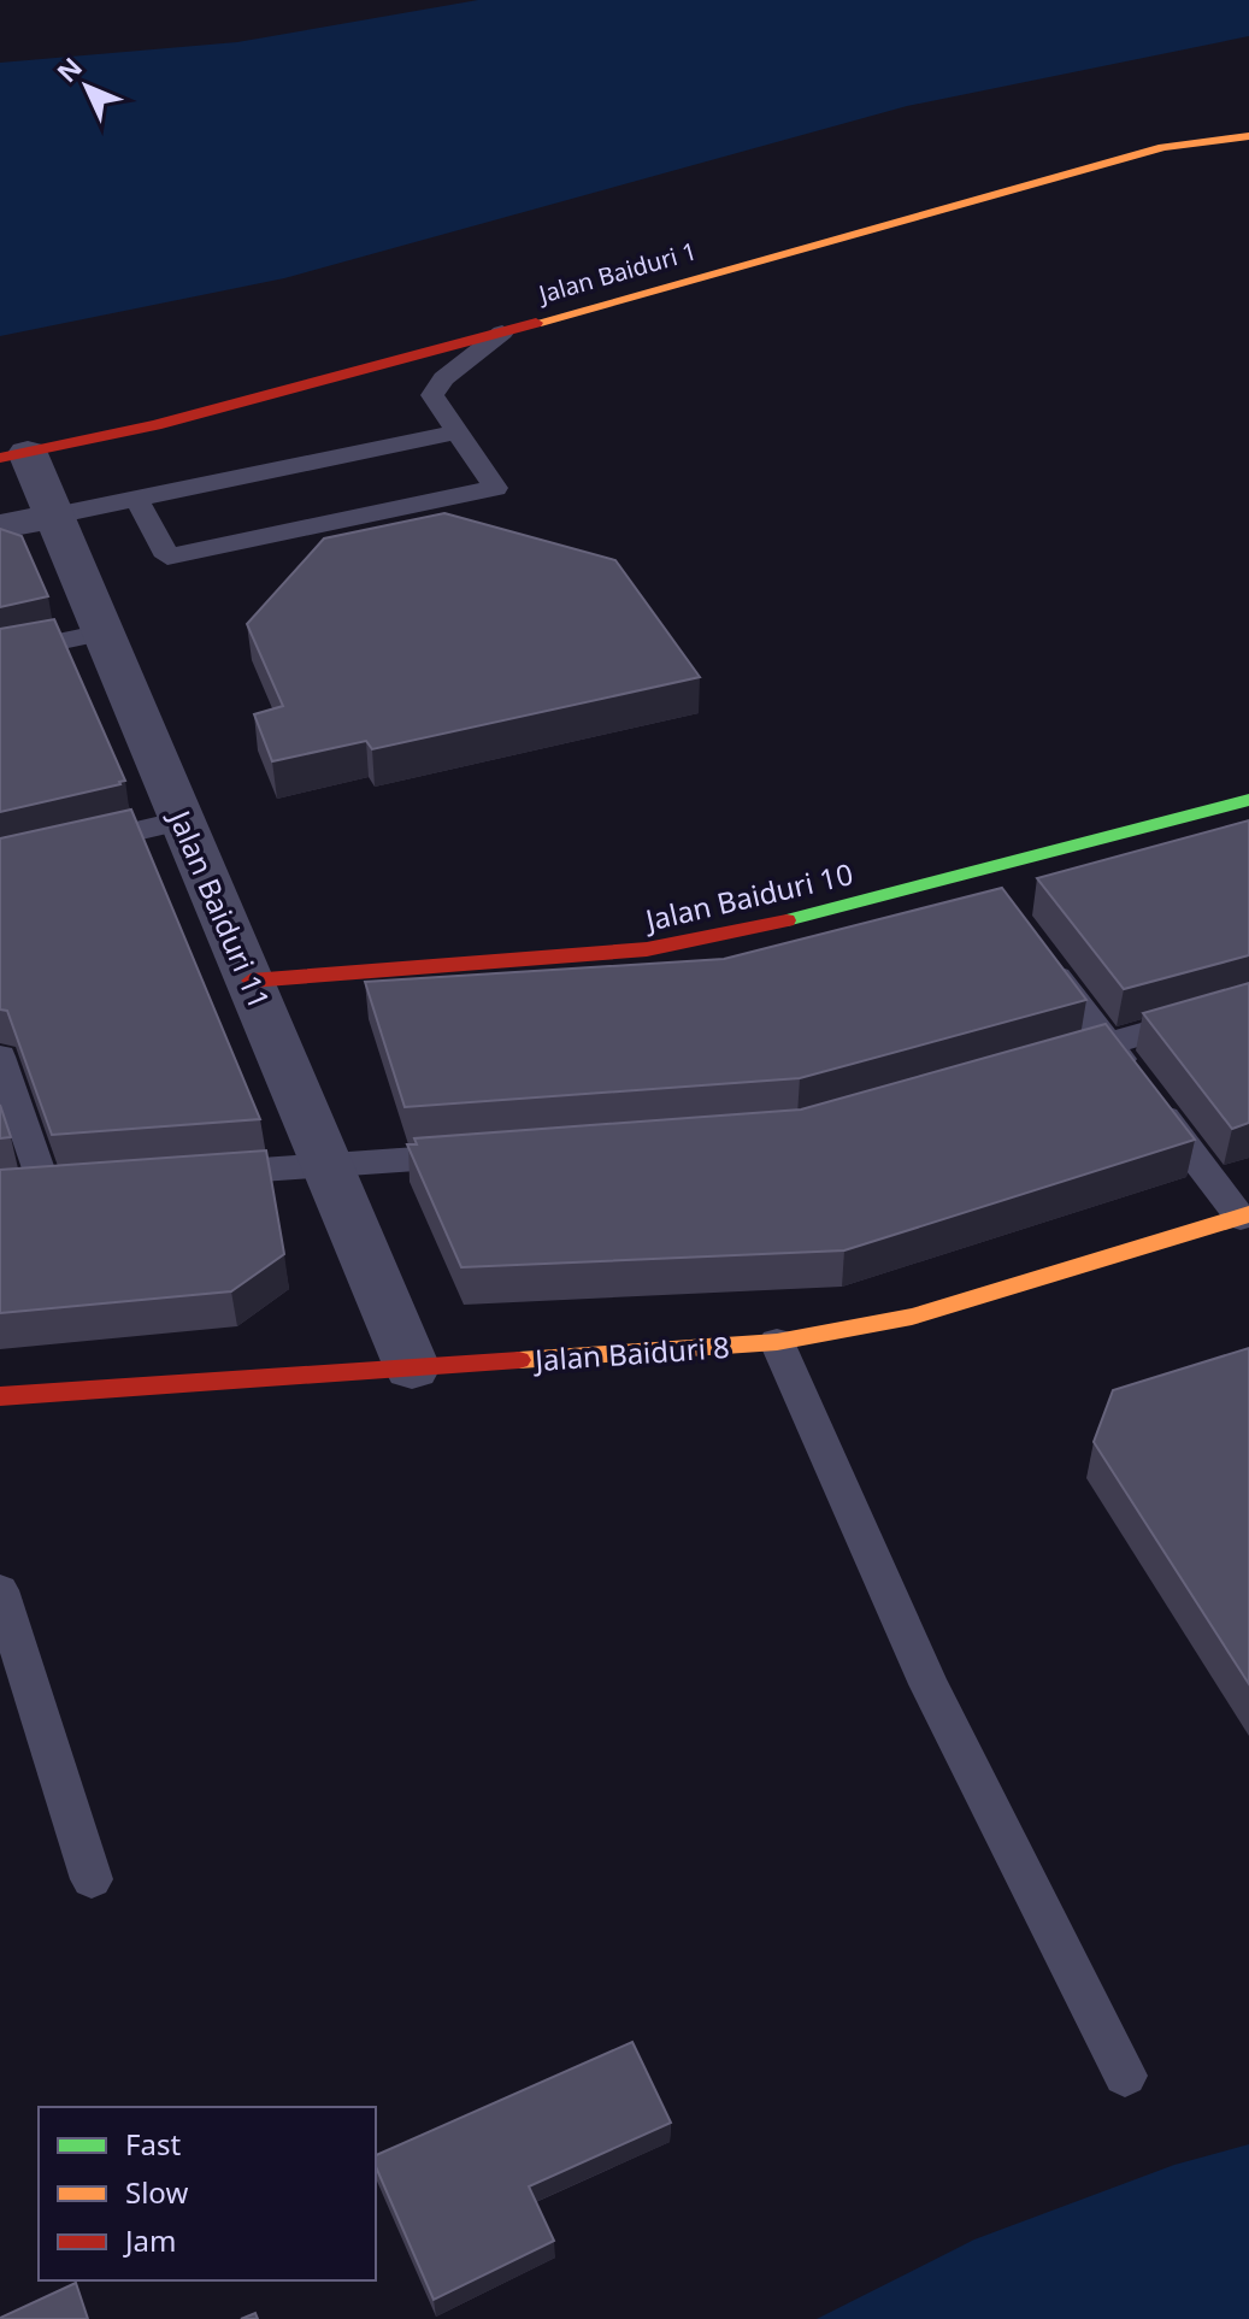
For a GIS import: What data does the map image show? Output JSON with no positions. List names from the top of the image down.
{
  "streets": {
    "street": [
      "Jalan Baiduri 1",
      "Jalan Baiduri 10",
      "Jalan Baiduri 11",
      "Jalan Baiduri 8"
    ]
  },
  "crossings": [
    ["Jalan Baiduri 1", "Jalan Baiduri 11"],
    ["Jalan Baiduri 10", "Jalan Baiduri 11"],
    ["Jalan Baiduri 11", "Jalan Baiduri 8"]
  ],
  "legend": ["Fast", "Slow", "Jam"],
  "north": "top left"
}
